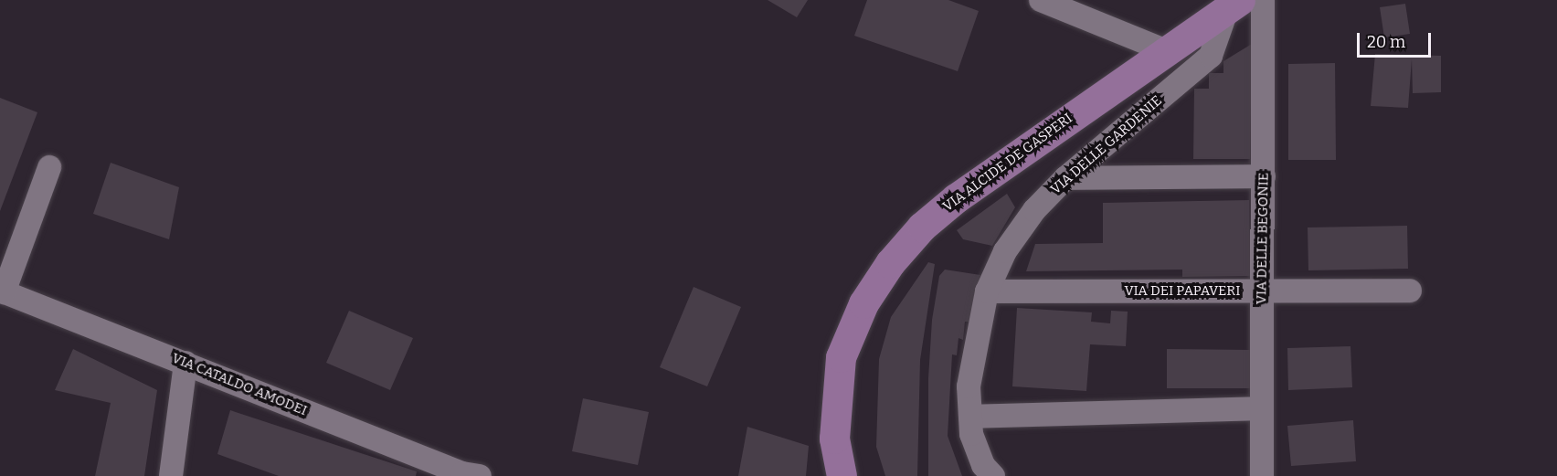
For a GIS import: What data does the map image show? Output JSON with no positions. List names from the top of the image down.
{
  "streets": {
    "street": [
      "VIA DELLE GARDENIE",
      "VIA ALCIDE DE GASPERI",
      "VIA DELLE BEGONIE",
      "VIA DEI PAPAVERI",
      "VIA CATALDO AMODEI"
    ]
  },
  "crossings": [
    ["VIA DELLE GARDENIE", "VIA ALCIDE DE GASPERI"],
    ["VIA DELLE GARDENIE", "VIA DEI PAPAVERI"],
    ["VIA DELLE BEGONIE", "VIA DEI PAPAVERI"]
  ],
  "scale_bar": "20 m"
}
